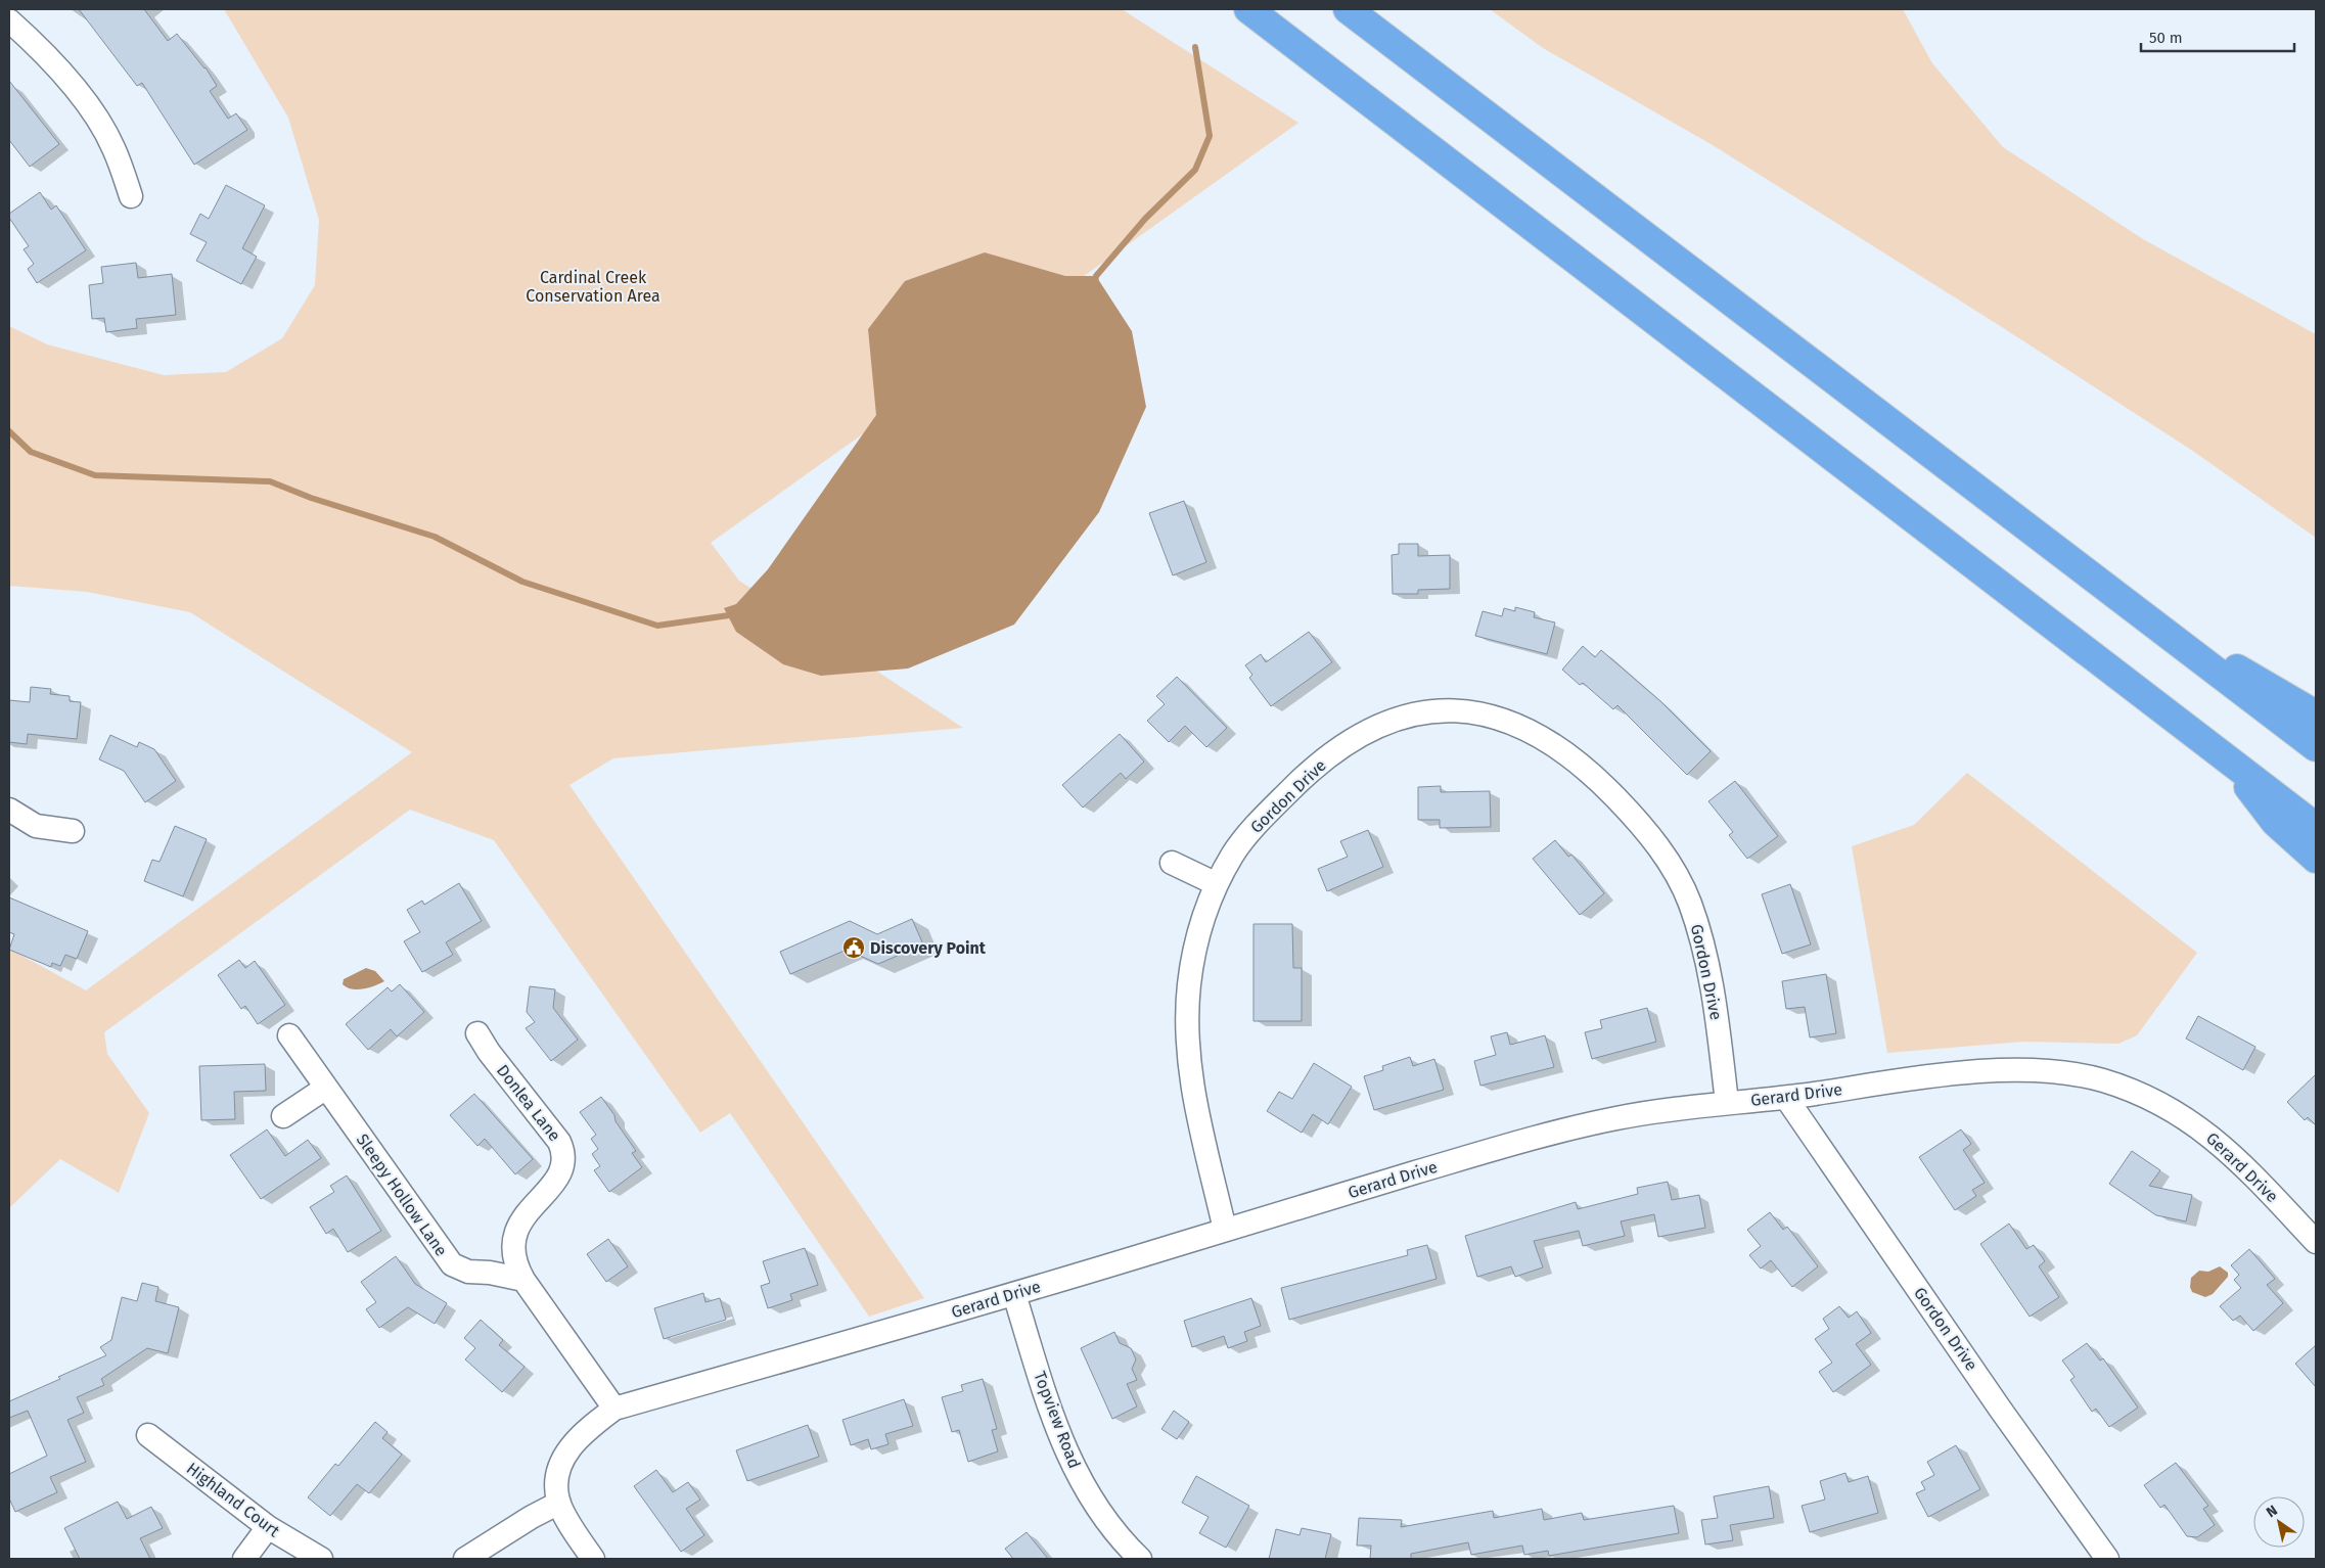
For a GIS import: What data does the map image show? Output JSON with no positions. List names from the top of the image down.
{
  "streets": {
    "street": [
      "Gordon Drive",
      "Gerard Drive",
      "Donlea Lane",
      "Sleepy Hollow Lane",
      "Topview Road",
      "Highland Court"
    ]
  },
  "crossings": [
    ["Gordon Drive", "Gerard Drive"],
    ["Gerard Drive", "Topview Road"],
    ["Donlea Lane", "Sleepy Hollow Lane"]
  ],
  "parks": ["Cardinal Creek Conservation Area"],
  "places": {
    "public building": ["Discovery Point"]
  },
  "scale_bar": "50 m",
  "north": "top left"
}
